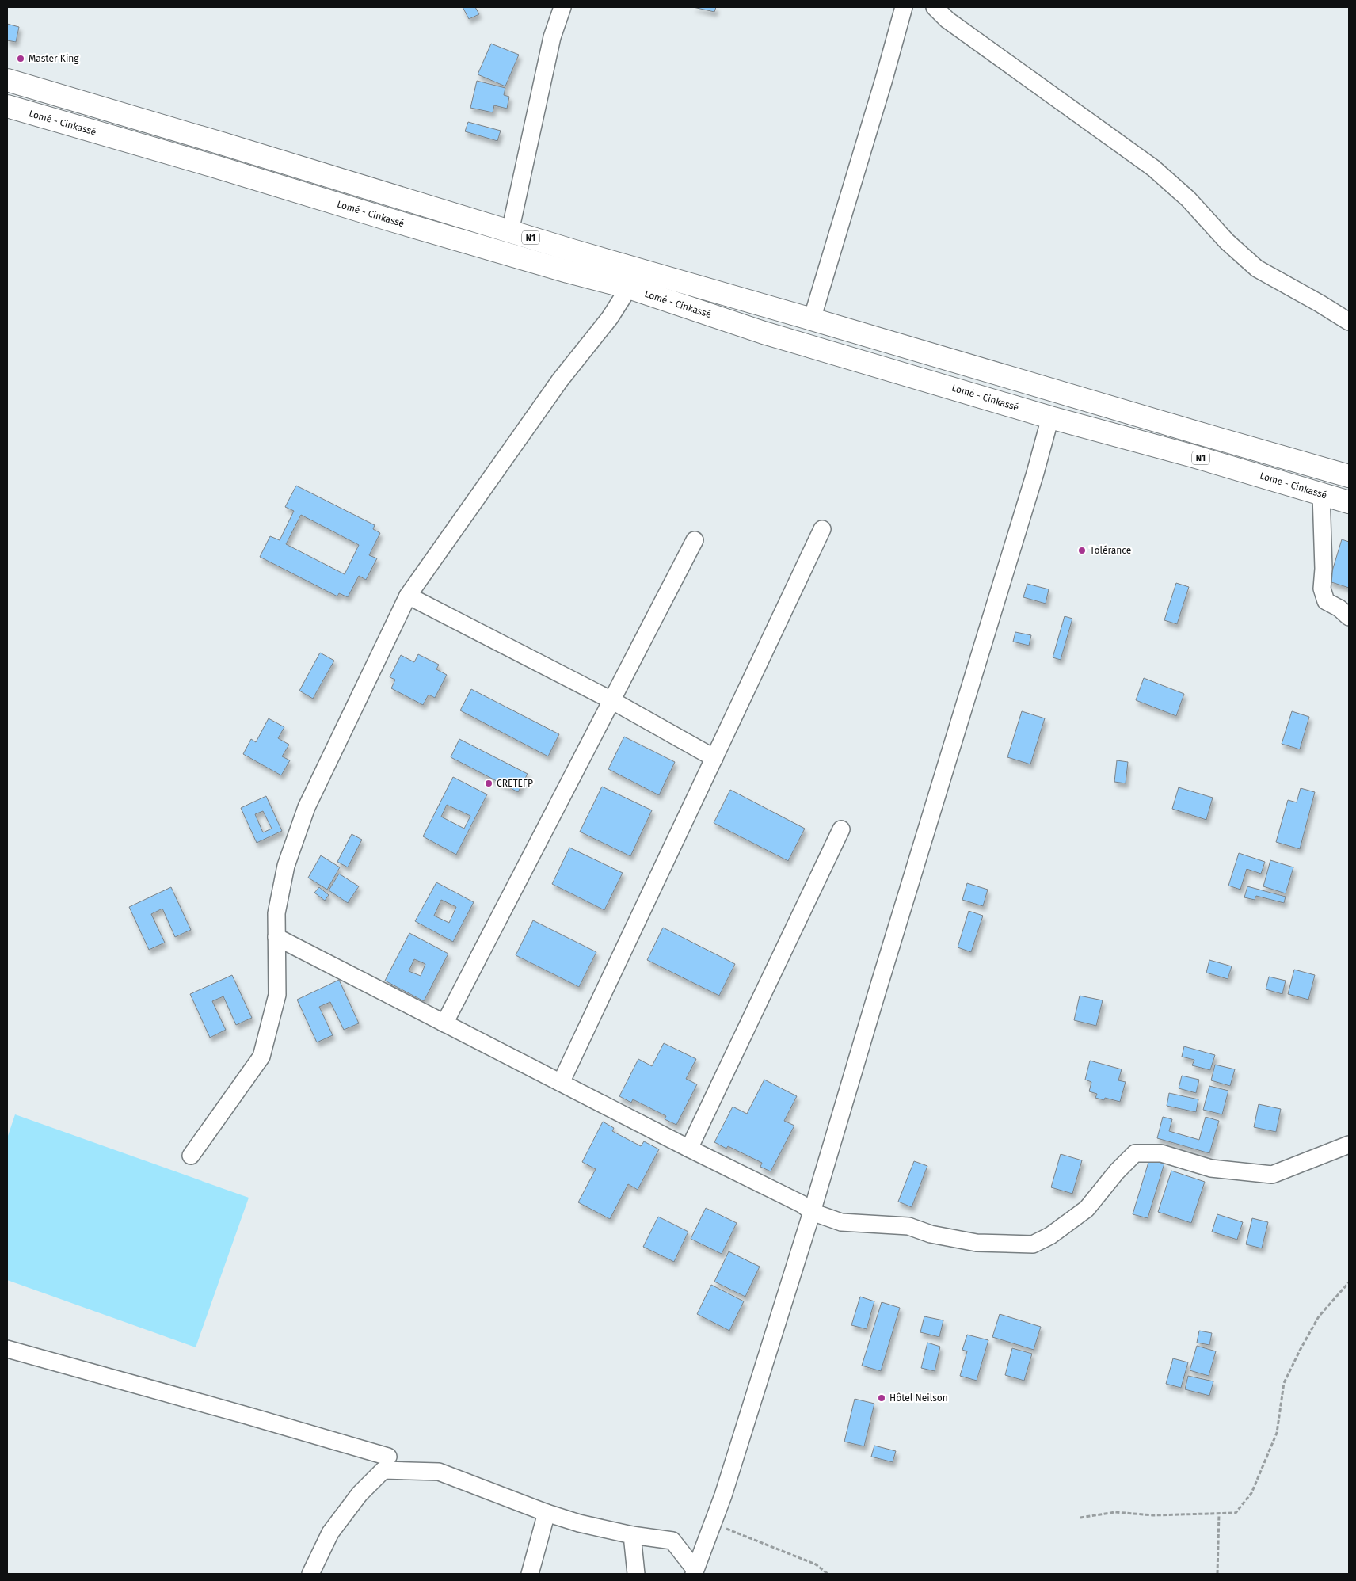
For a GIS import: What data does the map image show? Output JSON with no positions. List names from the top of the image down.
{
  "streets": {
    "highway": ["Lomé - Cinkassé", "N1"]
  },
  "places": [
    "Master King",
    "Tolérance",
    "CRETEFP",
    "Hôtel Neilson"
  ]
}
